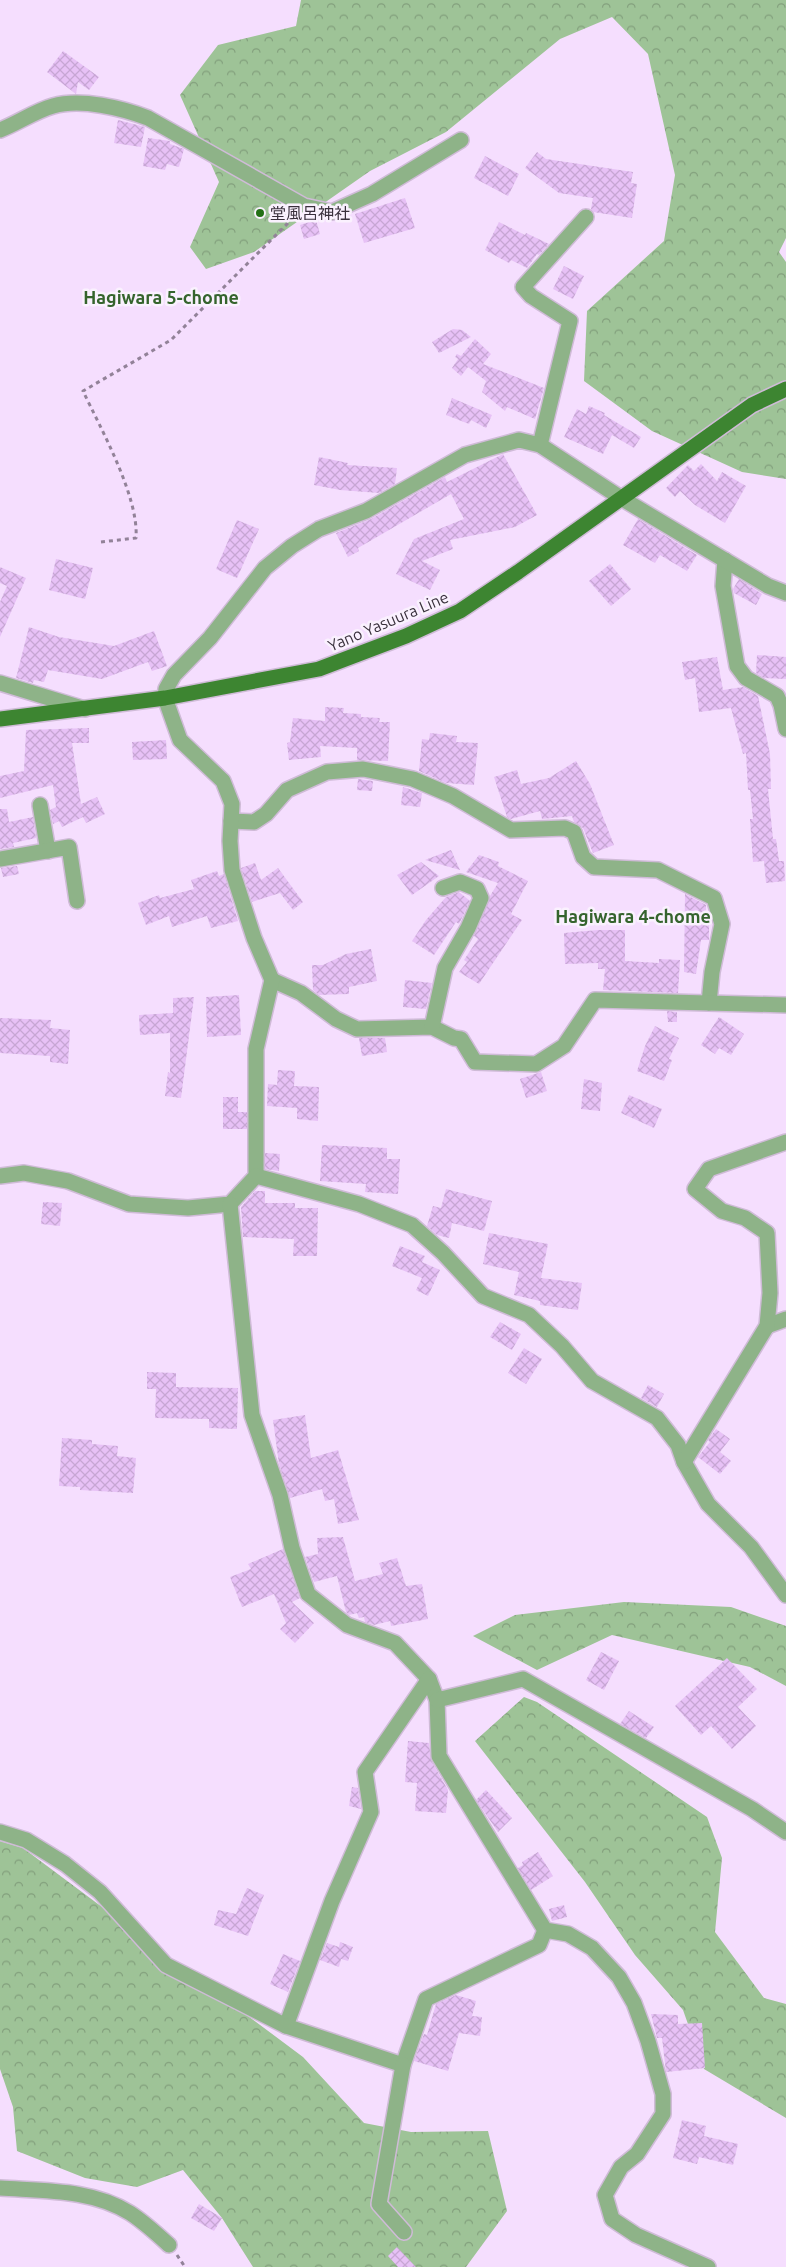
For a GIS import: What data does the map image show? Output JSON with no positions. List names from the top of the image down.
{
  "streets": {
    "main road": ["Yano Yasuura Line"]
  },
  "districts": ["Hagiwara 5-chome", "Hagiwara 4-chome"],
  "places": ["堂風呂神社"]
}
